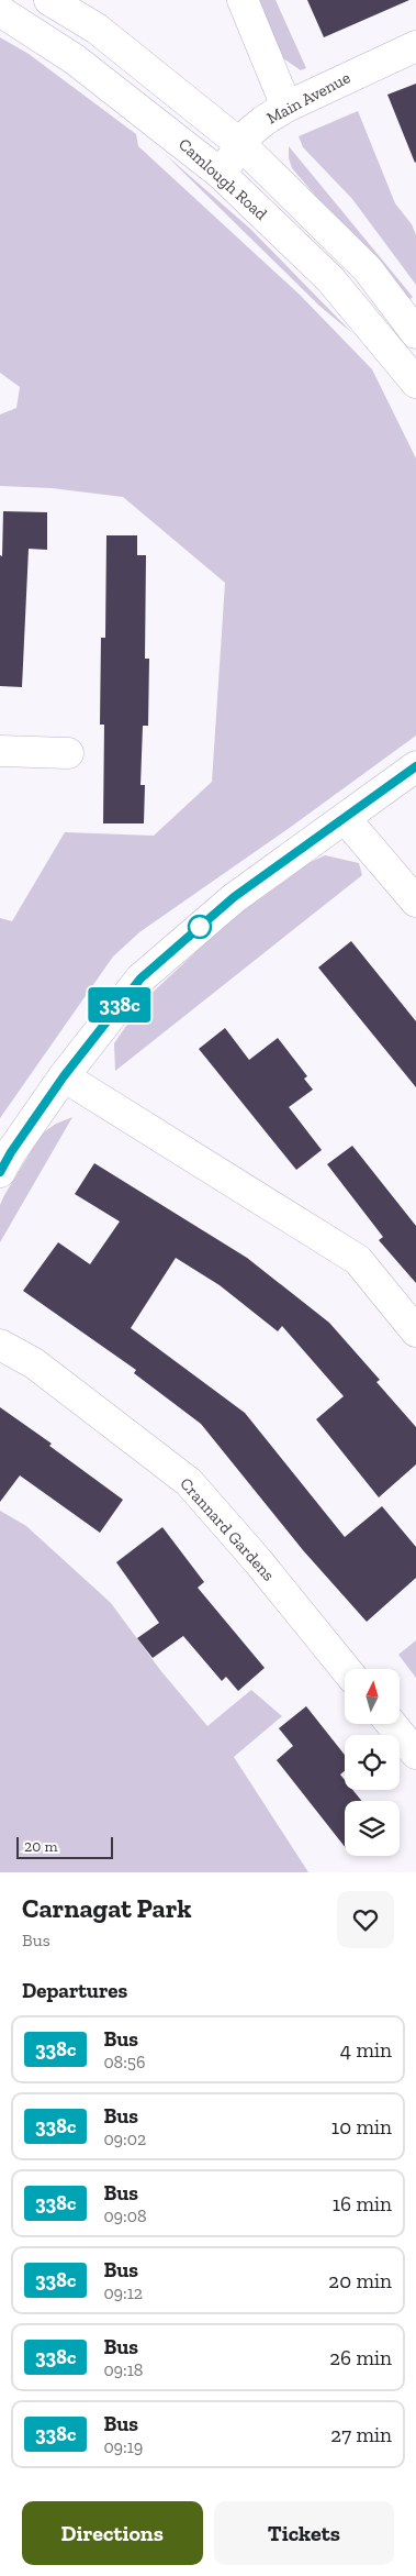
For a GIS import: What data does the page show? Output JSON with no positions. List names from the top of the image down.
{
  "streets": {
    "street": ["Main Avenue", "Camlough Road", "Crannard Gardens"]
  },
  "crossings": [
    ["Main Avenue", "Camlough Road"]
  ],
  "lines": ["bus line 338c"],
  "scale_bar": "20 m",
  "north": "top",
  "page": {
    "on_map": "338c",
    "scale": "20 m",
    "heading": [
      ["Carnagat Park", "Bus"],
      "Departures"
    ],
    "list": [
      {
        "mark": "338c",
        "name": "Bus",
        "note": "08:56",
        "value": "4 min"
      },
      {
        "mark": "338c",
        "name": "Bus",
        "note": "09:02",
        "value": "10 min"
      },
      {
        "mark": "338c",
        "name": "Bus",
        "note": "09:08",
        "value": "16 min"
      },
      {
        "mark": "338c",
        "name": "Bus",
        "note": "09:12",
        "value": "20 min"
      },
      {
        "mark": "338c",
        "name": "Bus",
        "note": "09:18",
        "value": "26 min"
      },
      {
        "mark": "338c",
        "name": "Bus",
        "note": "09:19",
        "value": "27 min"
      }
    ],
    "buttons": ["Directions", "Tickets"]
  }
}
